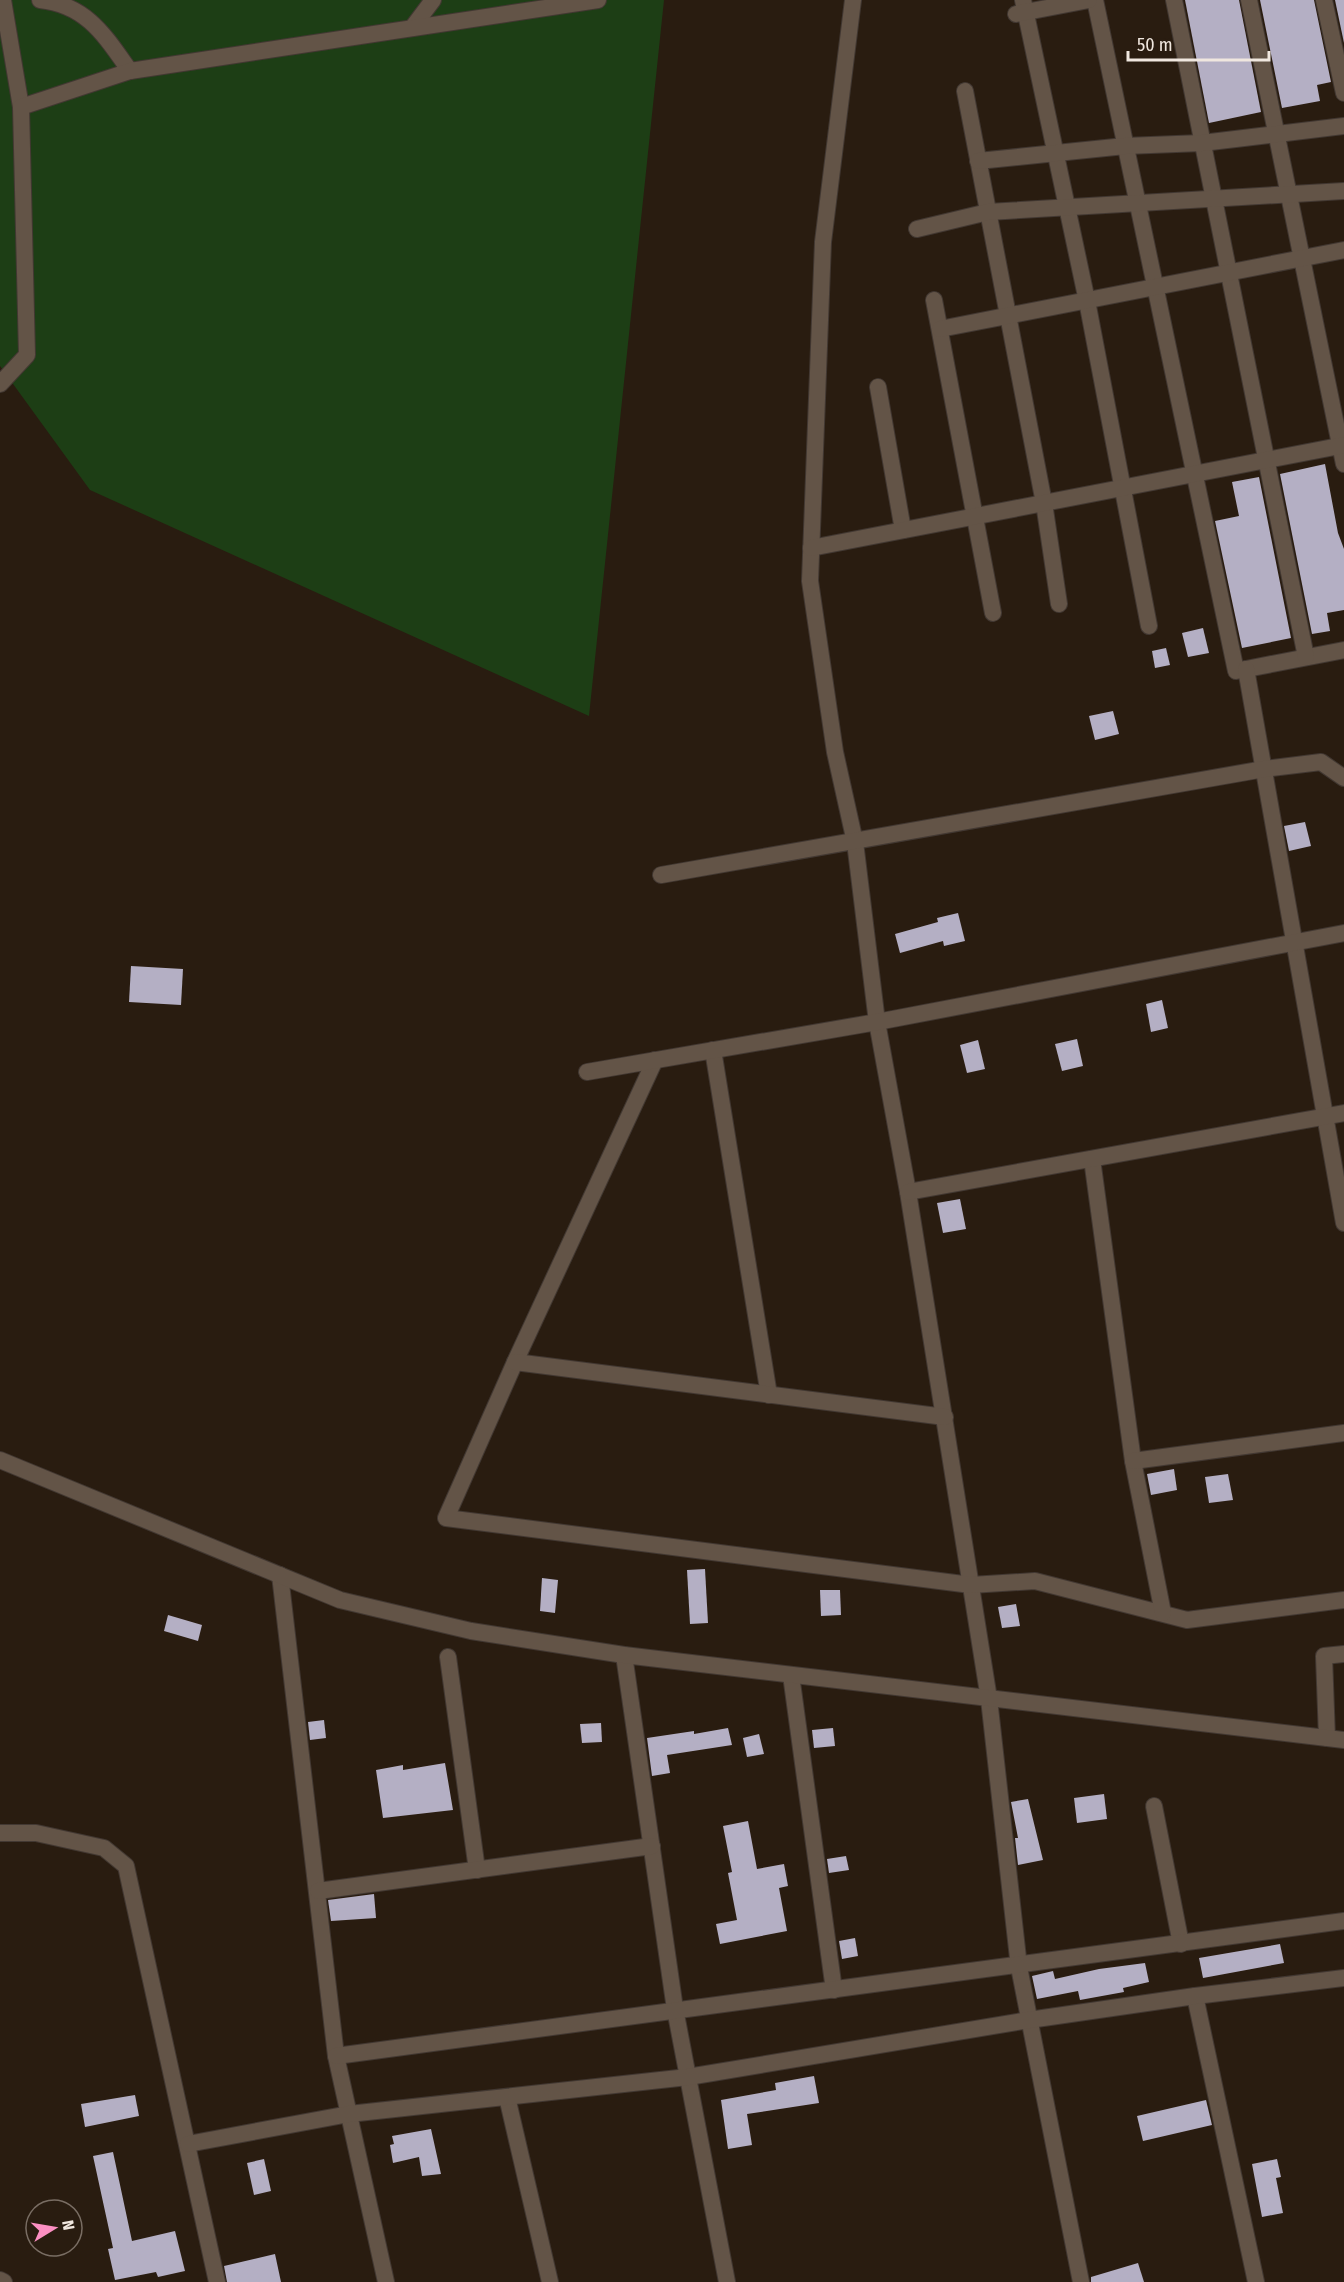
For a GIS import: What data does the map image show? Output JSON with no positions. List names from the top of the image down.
{
  "scale_bar": "50 m",
  "north": "right"
}
